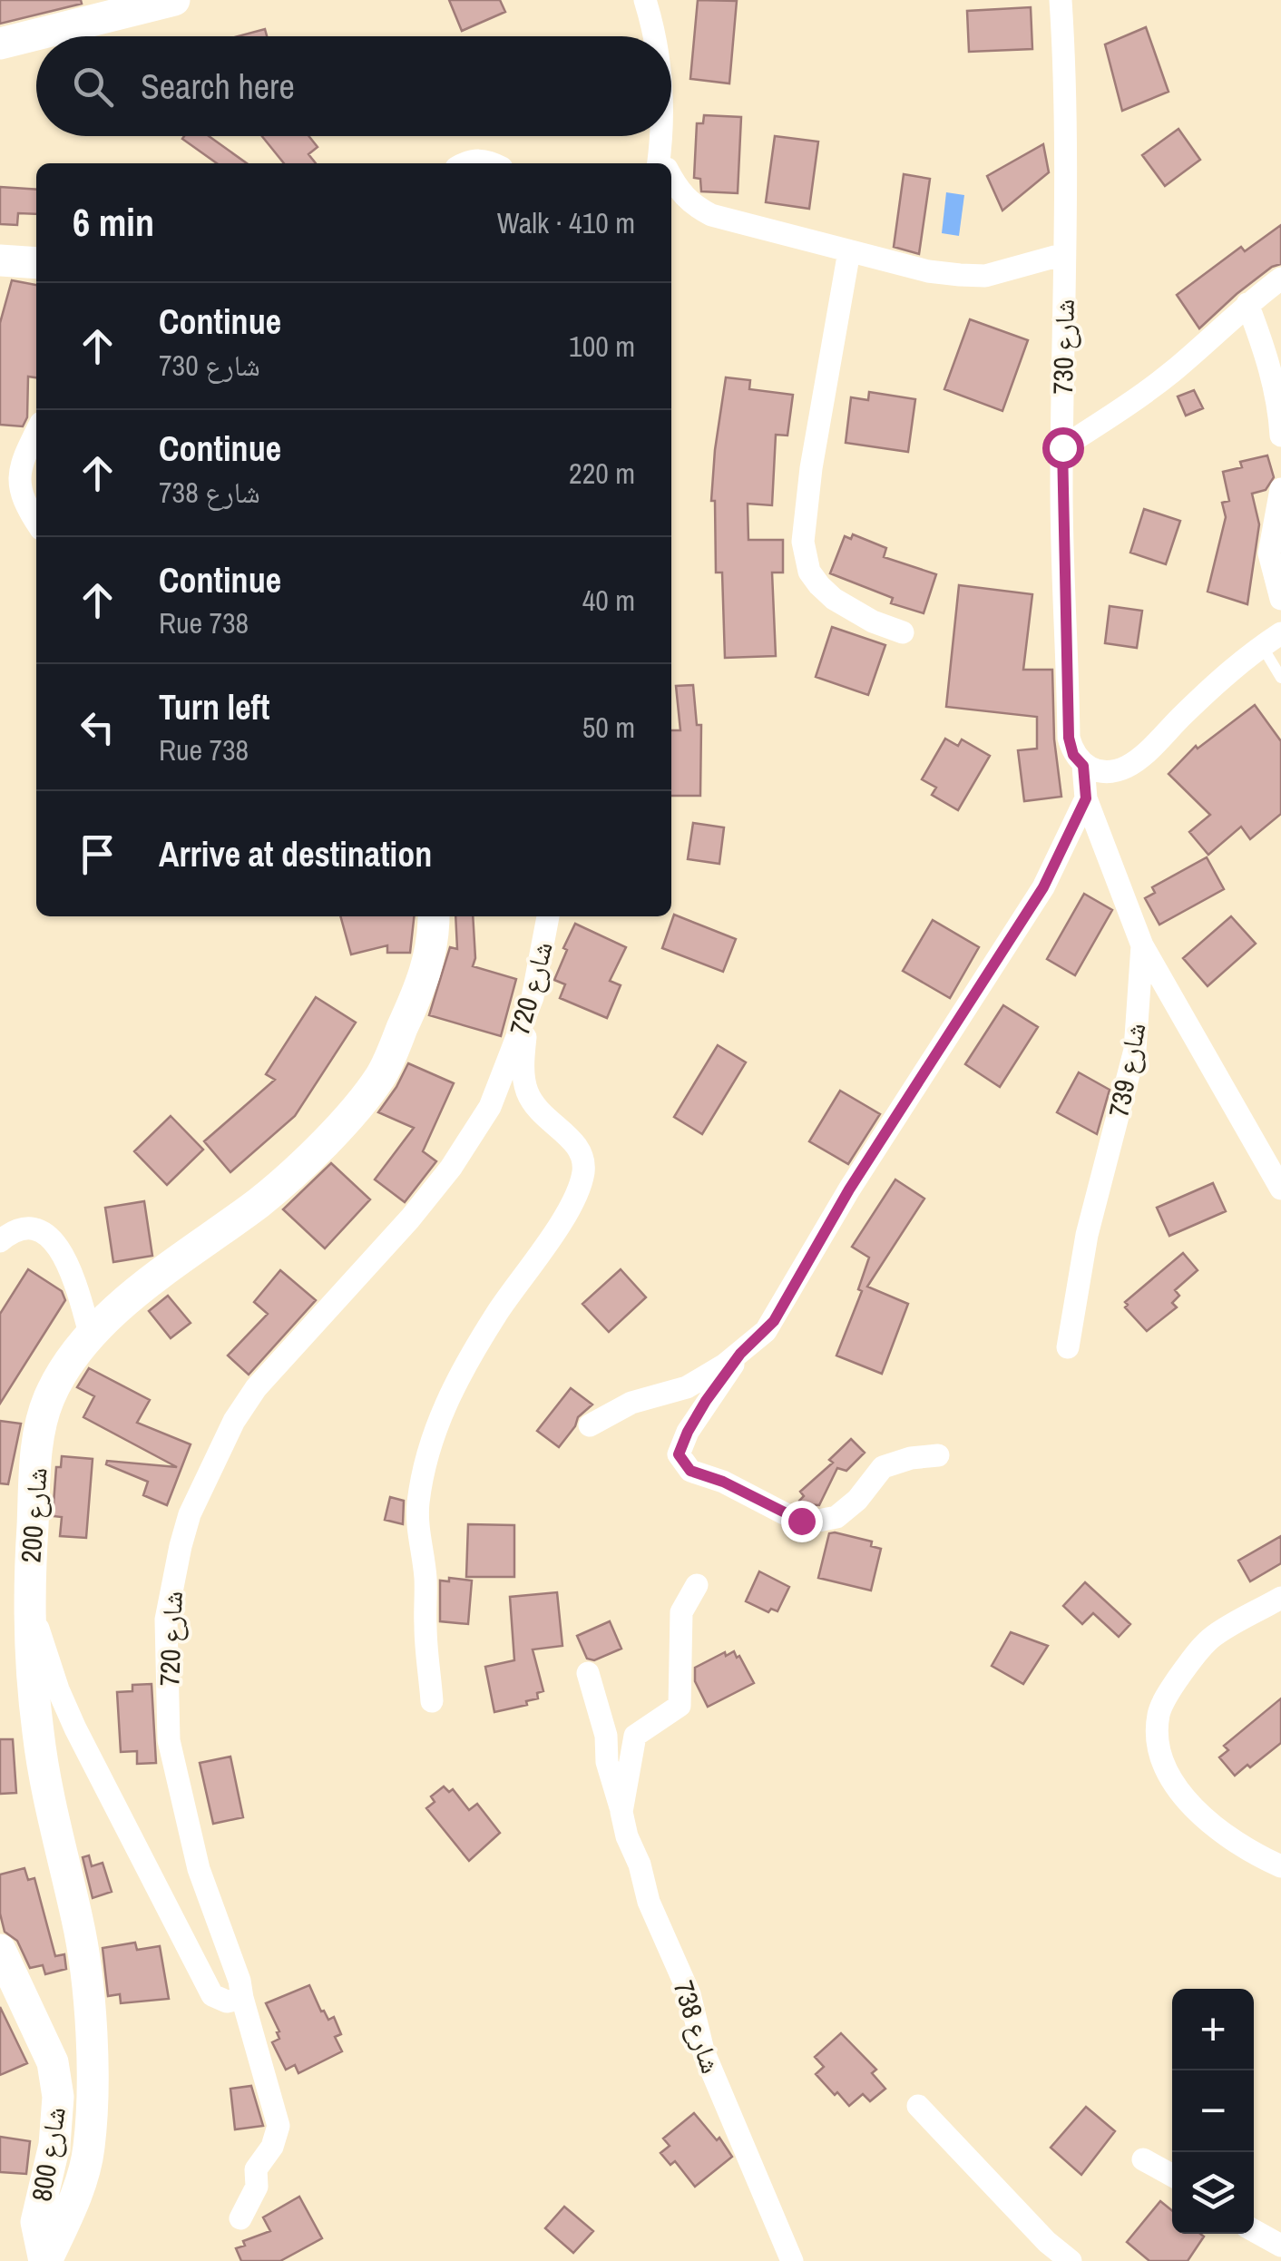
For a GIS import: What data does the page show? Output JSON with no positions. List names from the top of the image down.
{
  "streets": {
    "main road": ["شارع 200", "شارع 800"],
    "street": [
      "شارع 730",
      "شارع 720",
      "شارع 739",
      "شارع 738"
    ]
  },
  "crossings": [
    ["شارع 200", "شارع 800"]
  ],
  "page": {
    "search": "Search here",
    "heading": ["6 min", "Walk · 410 m"],
    "list": [
      ["Continue", "شارع 730", "100 m"],
      ["Continue", "شارع 738", "220 m"],
      ["Continue", "Rue 738", "40 m"],
      ["Turn left", "Rue 738", "50 m"],
      "Arrive at destination"
    ],
    "map_buttons": ["+", "−"]
  }
}
